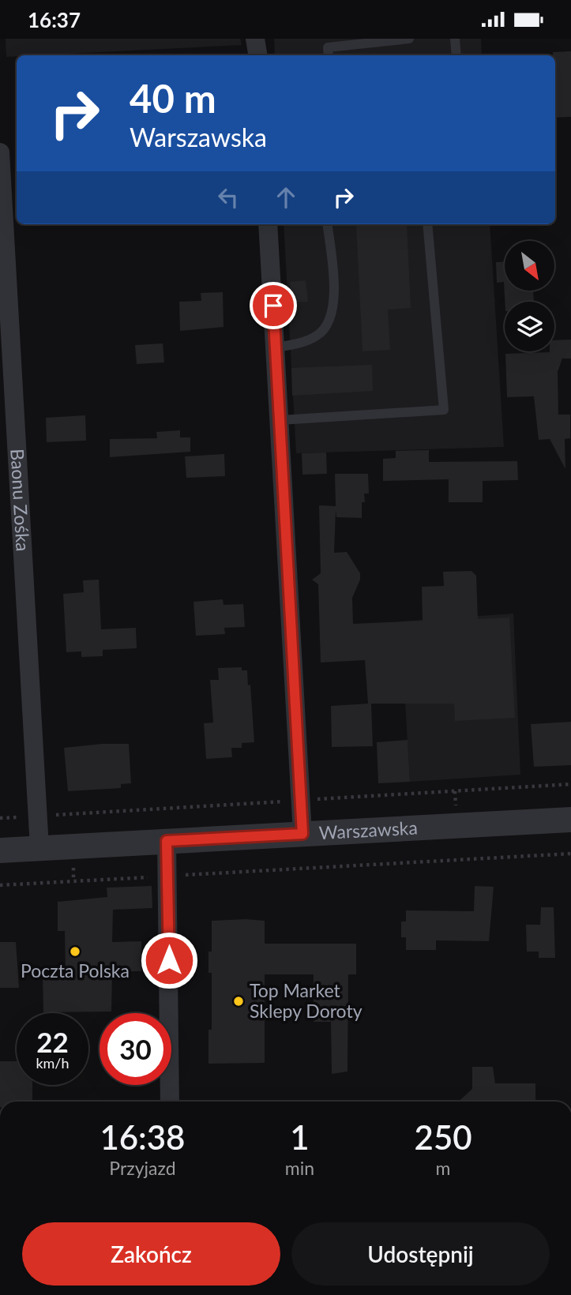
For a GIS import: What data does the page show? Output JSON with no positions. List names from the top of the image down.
{
  "streets": {
    "street": ["Baonu Zośka", "Warszawska"]
  },
  "crossings": [
    ["Baonu Zośka", "Warszawska"]
  ],
  "places": ["Poczta Polska", "Top Market Sklepy Doroty"],
  "north": "bottom right",
  "page": {
    "status": "16:37",
    "turn": ["40 m", "Warszawska"],
    "speed": "22 km/h",
    "limit": "30",
    "eta": [
      "16:38",
      "Przyjazd",
      "1",
      "min",
      "250",
      "m"
    ],
    "buttons": ["Zakończ", "Udostępnij"]
  }
}
